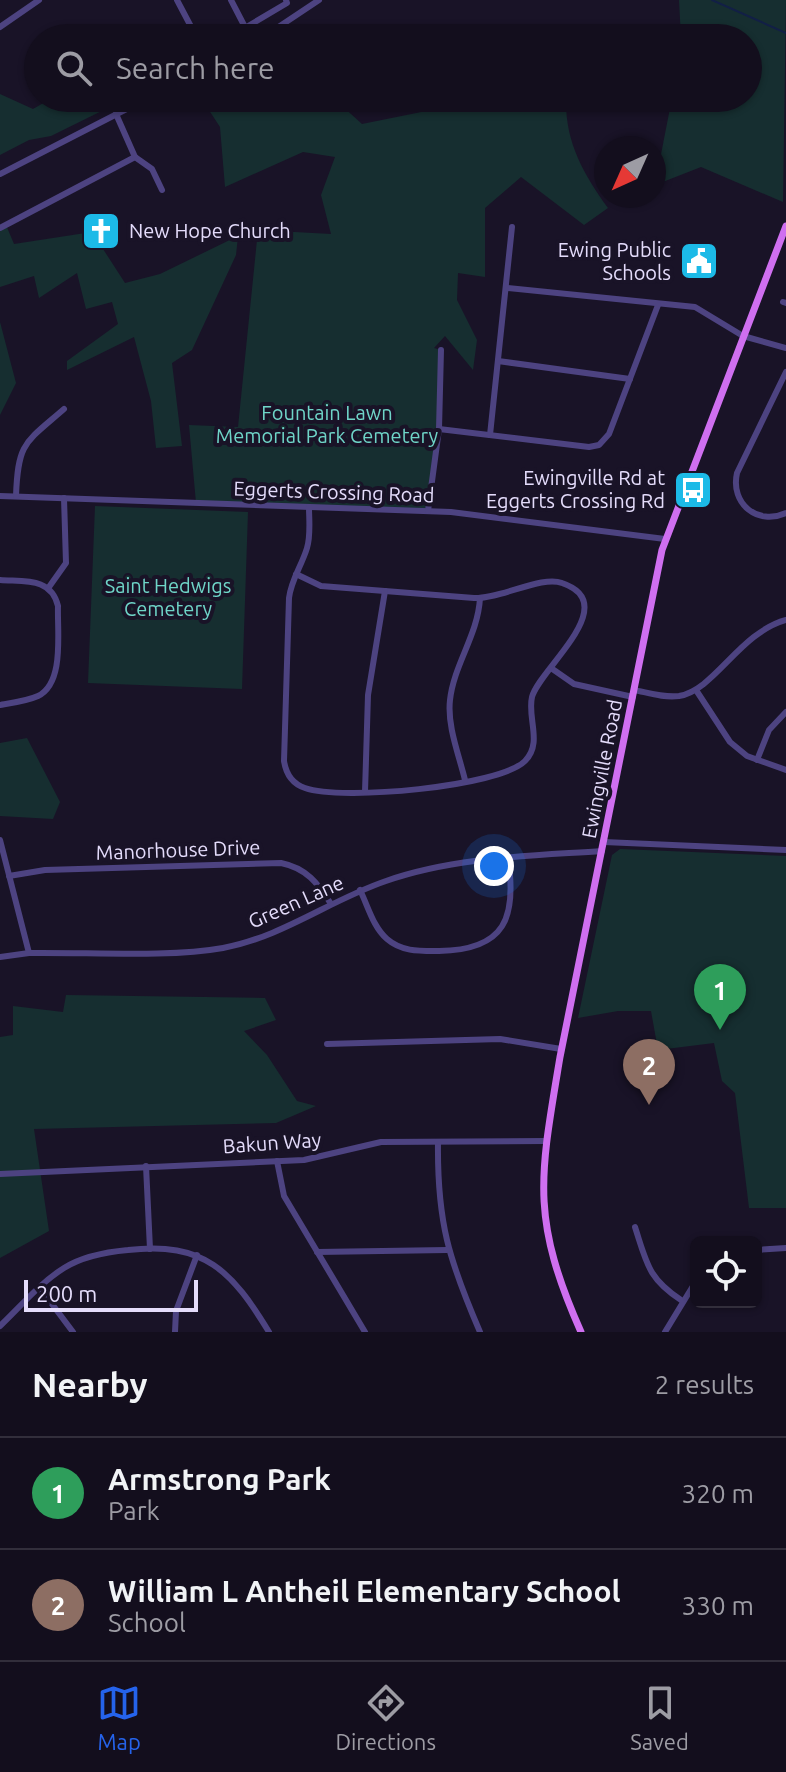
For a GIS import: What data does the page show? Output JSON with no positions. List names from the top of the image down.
{
  "streets": {
    "main road": ["Ewingville Road"],
    "street": [
      "Eggerts Crossing Road",
      "Manorhouse Drive",
      "Green Lane",
      "Bakun Way"
    ]
  },
  "crossings": [
    ["Eggerts Crossing Road", "Ewingville Road"],
    ["Ewingville Road", "Green Lane"],
    ["Ewingville Road", "Bakun Way"],
    ["Manorhouse Drive", "Green Lane"]
  ],
  "parks": ["Fountain Lawn Memorial Park Cemetery", "Saint Hedwigs Cemetery"],
  "places": {
    "church": ["New Hope Church"],
    "public building": ["Ewing Public Schools"],
    "bus stop": ["Ewingville Rd at Eggerts Crossing Rd"]
  },
  "scale_bar": "200 m",
  "north": "bottom left",
  "page": {
    "search": "Search here",
    "pins": ["1", "2"],
    "scale": "200 m",
    "heading": ["Nearby", "2 results"],
    "list": [
      {
        "mark": "1",
        "name": "Armstrong Park",
        "note": "Park",
        "value": "320 m"
      },
      {
        "mark": "2",
        "name": "William L Antheil Elementary School",
        "note": "School",
        "value": "330 m"
      }
    ],
    "nav": ["Map", "Directions", "Saved"]
  }
}
